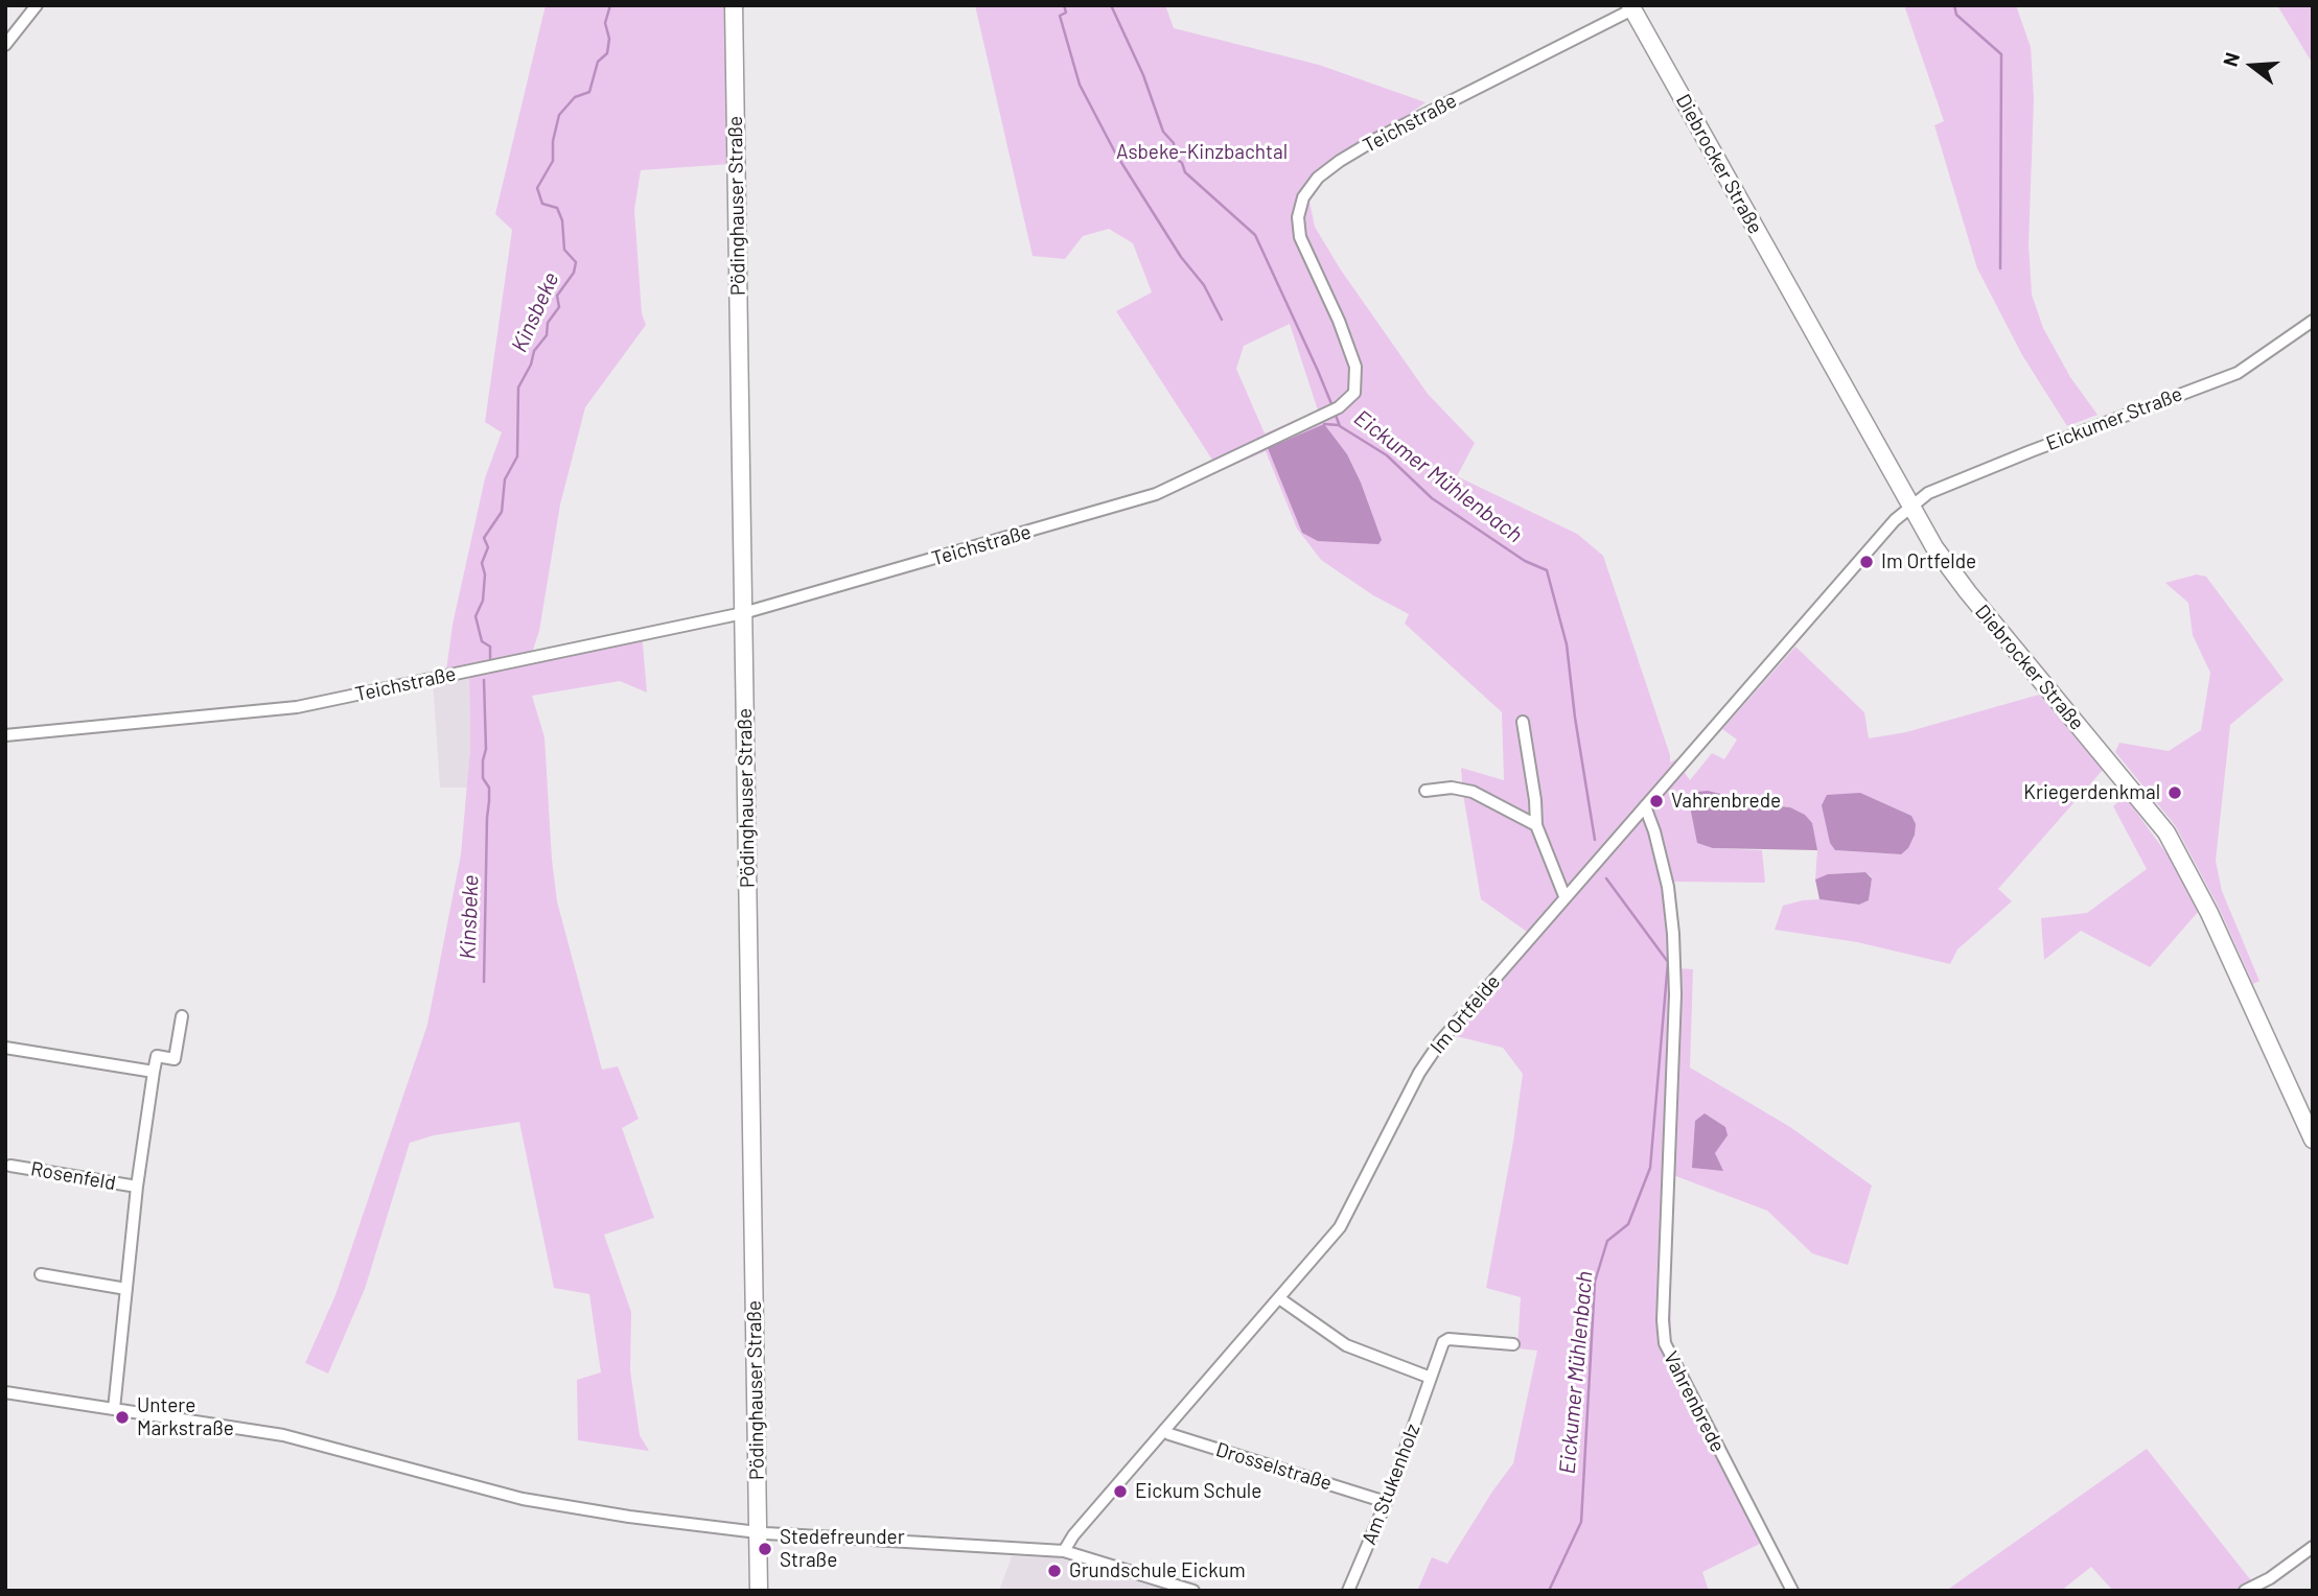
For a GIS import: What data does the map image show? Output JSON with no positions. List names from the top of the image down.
{
  "streets": {
    "street": [
      "Teichstraße",
      "Diebrocker Straße",
      "Pödinghauser Straße",
      "Eickumer Straße",
      "Im Ortfelde",
      "Rosenfeld",
      "Vahrenbrede",
      "Drosselstraße",
      "Am Stukenholz"
    ]
  },
  "crossings": [
    ["Teichstraße", "Diebrocker Straße"],
    ["Teichstraße", "Pödinghauser Straße"],
    ["Diebrocker Straße", "Eickumer Straße"],
    ["Diebrocker Straße", "Im Ortfelde"],
    ["Eickumer Straße", "Im Ortfelde"],
    ["Im Ortfelde", "Vahrenbrede"],
    ["Im Ortfelde", "Drosselstraße"],
    ["Drosselstraße", "Am Stukenholz"]
  ],
  "water": ["Kinsbeke", "Eickumer Mühlenbach"],
  "parks": ["Asbeke-Kinzbachtal"],
  "places": [
    "Im Ortfelde",
    "Kriegerdenkmal",
    "Vahrenbrede",
    "Untere Markstraße",
    "Eickum Schule",
    "Stedefreunder Straße",
    "Grundschule Eickum"
  ],
  "north": "left"
}
